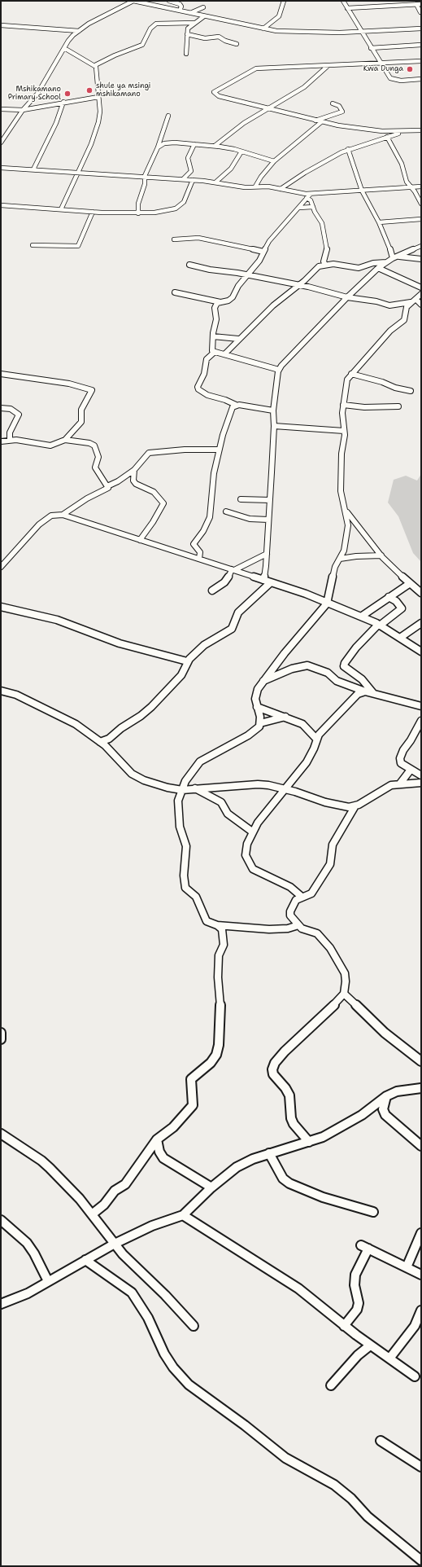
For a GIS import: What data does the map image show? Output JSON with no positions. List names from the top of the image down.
{
  "places": ["Kwa Dunga", "shule ya msingi mshikamano", "Mshikamano Primary School"]
}
